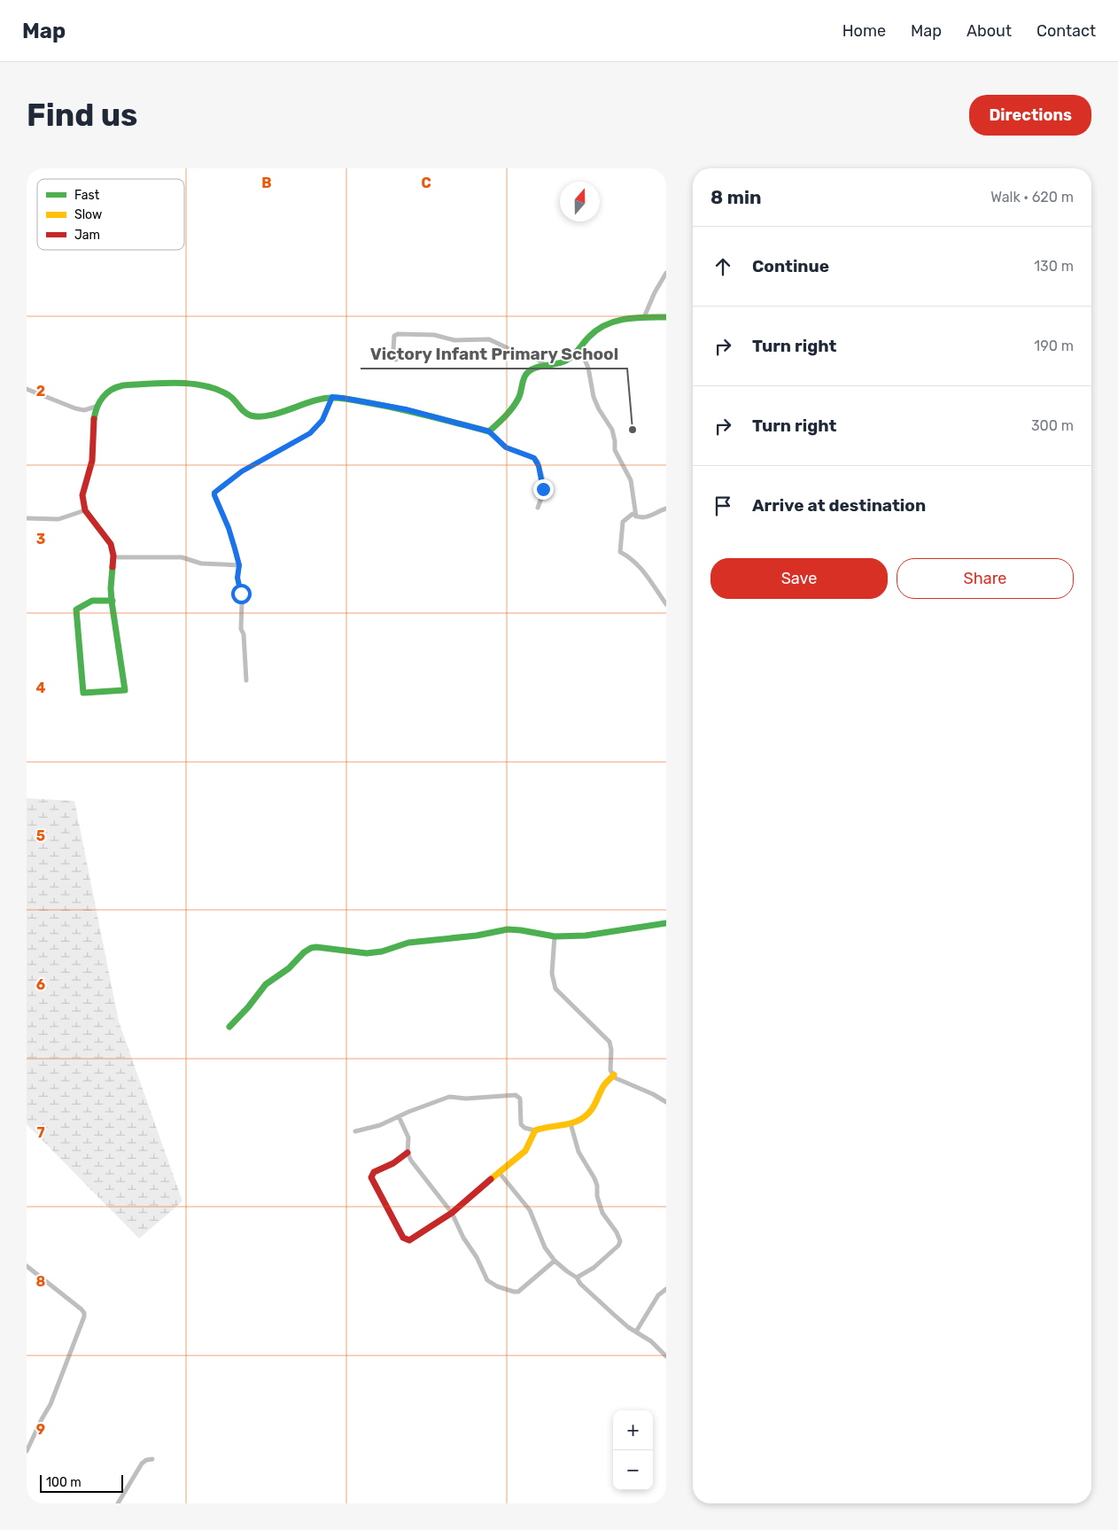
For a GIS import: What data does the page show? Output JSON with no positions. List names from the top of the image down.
{
  "places": ["Victory Infant Primary School"],
  "legend": ["Fast", "Slow", "Jam"],
  "scale_bar": "100 m",
  "north": "top",
  "page": {
    "header": "Map",
    "nav": [
      "Home",
      "Map",
      "About",
      "Contact"
    ],
    "buttons": [
      "Directions",
      ["Save", "Share"]
    ],
    "title": "Find us",
    "heading": ["8 min", "Walk · 620 m"],
    "list": [
      ["Continue", "130 m"],
      ["Turn right", "190 m"],
      ["Turn right", "300 m"],
      "Arrive at destination"
    ],
    "map_buttons": ["+", "−"],
    "scale": "100 m"
  },
  "grid": {
    "columns": ["B", "C"],
    "rows": [
      "2",
      "3",
      "4",
      "5",
      "6",
      "7",
      "8",
      "9"
    ]
  }
}
